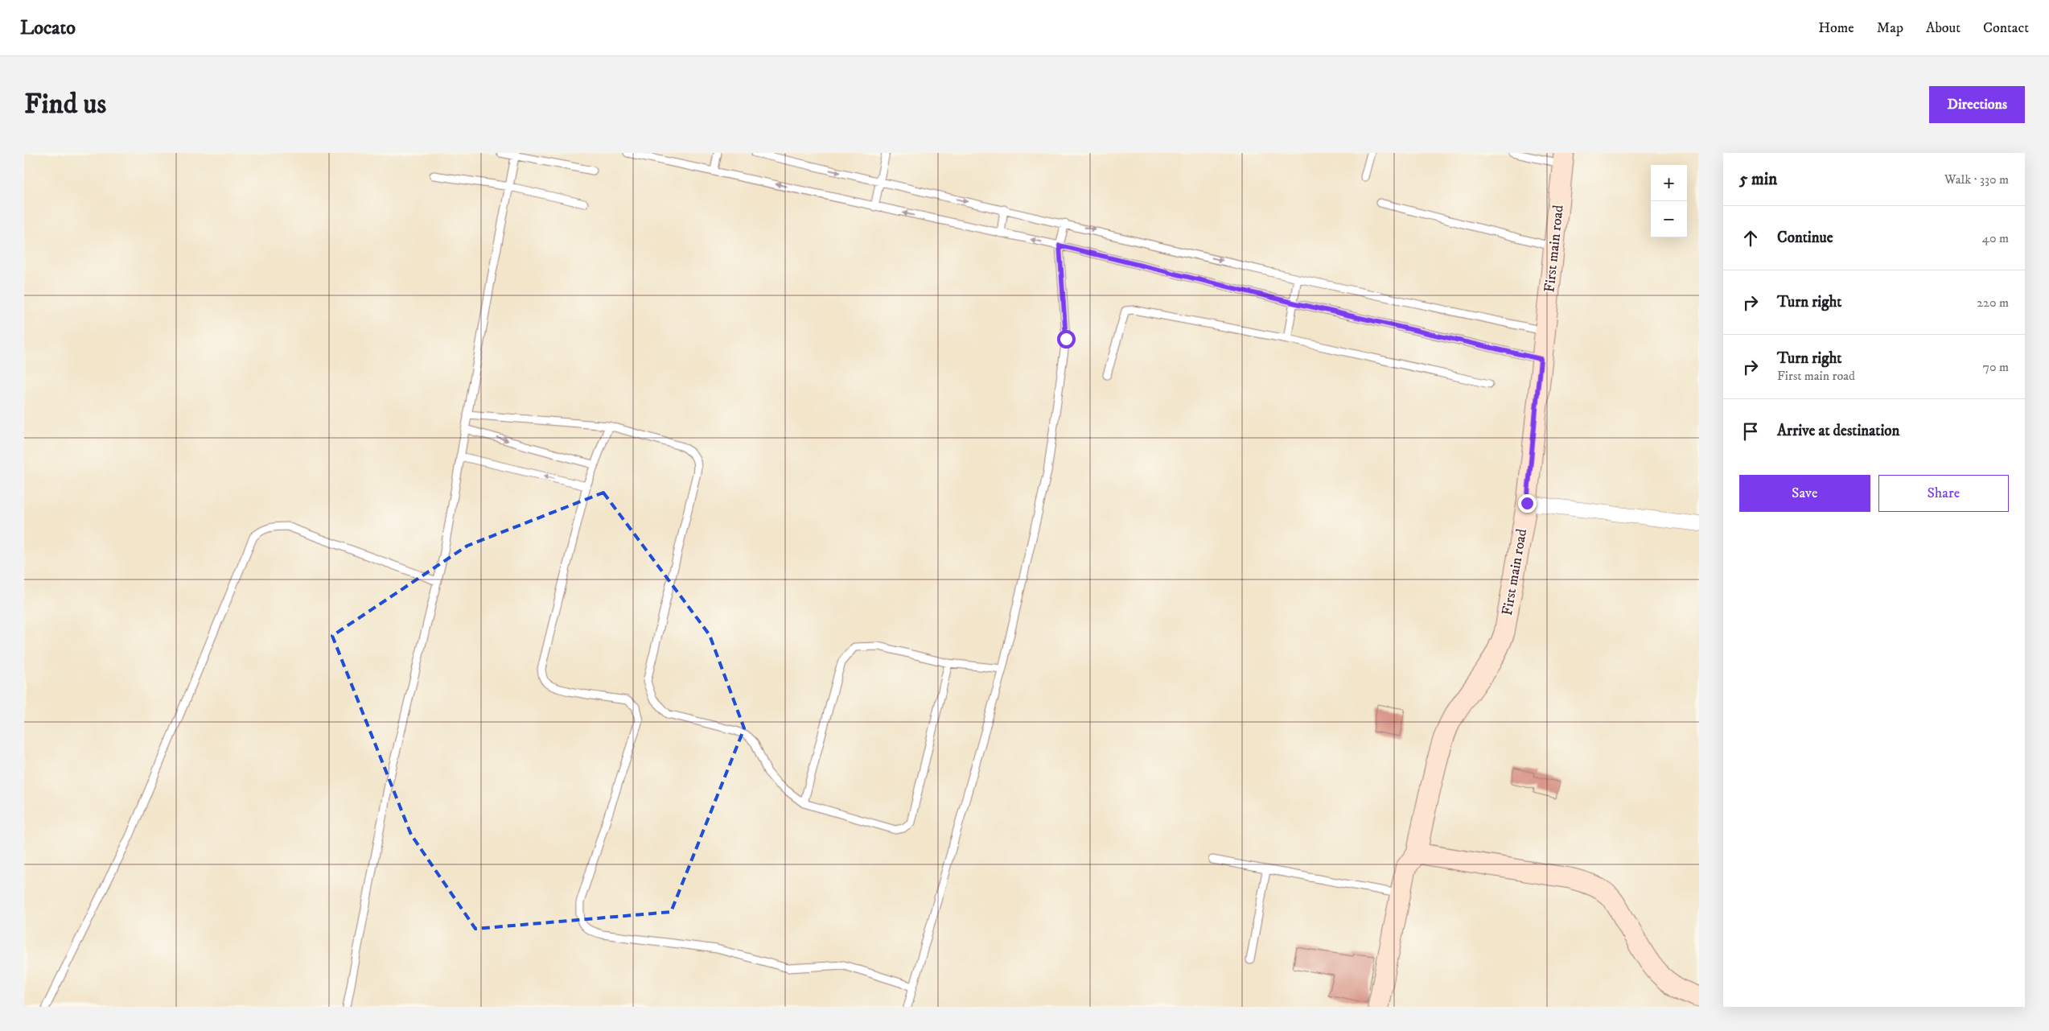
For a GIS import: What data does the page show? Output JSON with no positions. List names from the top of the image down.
{
  "streets": {
    "street": ["First main road"]
  },
  "page": {
    "header": "Locato",
    "nav": [
      "Home",
      "Map",
      "About",
      "Contact"
    ],
    "buttons": [
      "Directions",
      ["Save", "Share"]
    ],
    "title": "Find us",
    "heading": ["5 min", "Walk · 330 m"],
    "map_buttons": ["+", "−"],
    "list": [
      ["Continue", "40 m"],
      ["Turn right", "220 m"],
      ["Turn right", "First main road", "70 m"],
      "Arrive at destination"
    ]
  }
}
